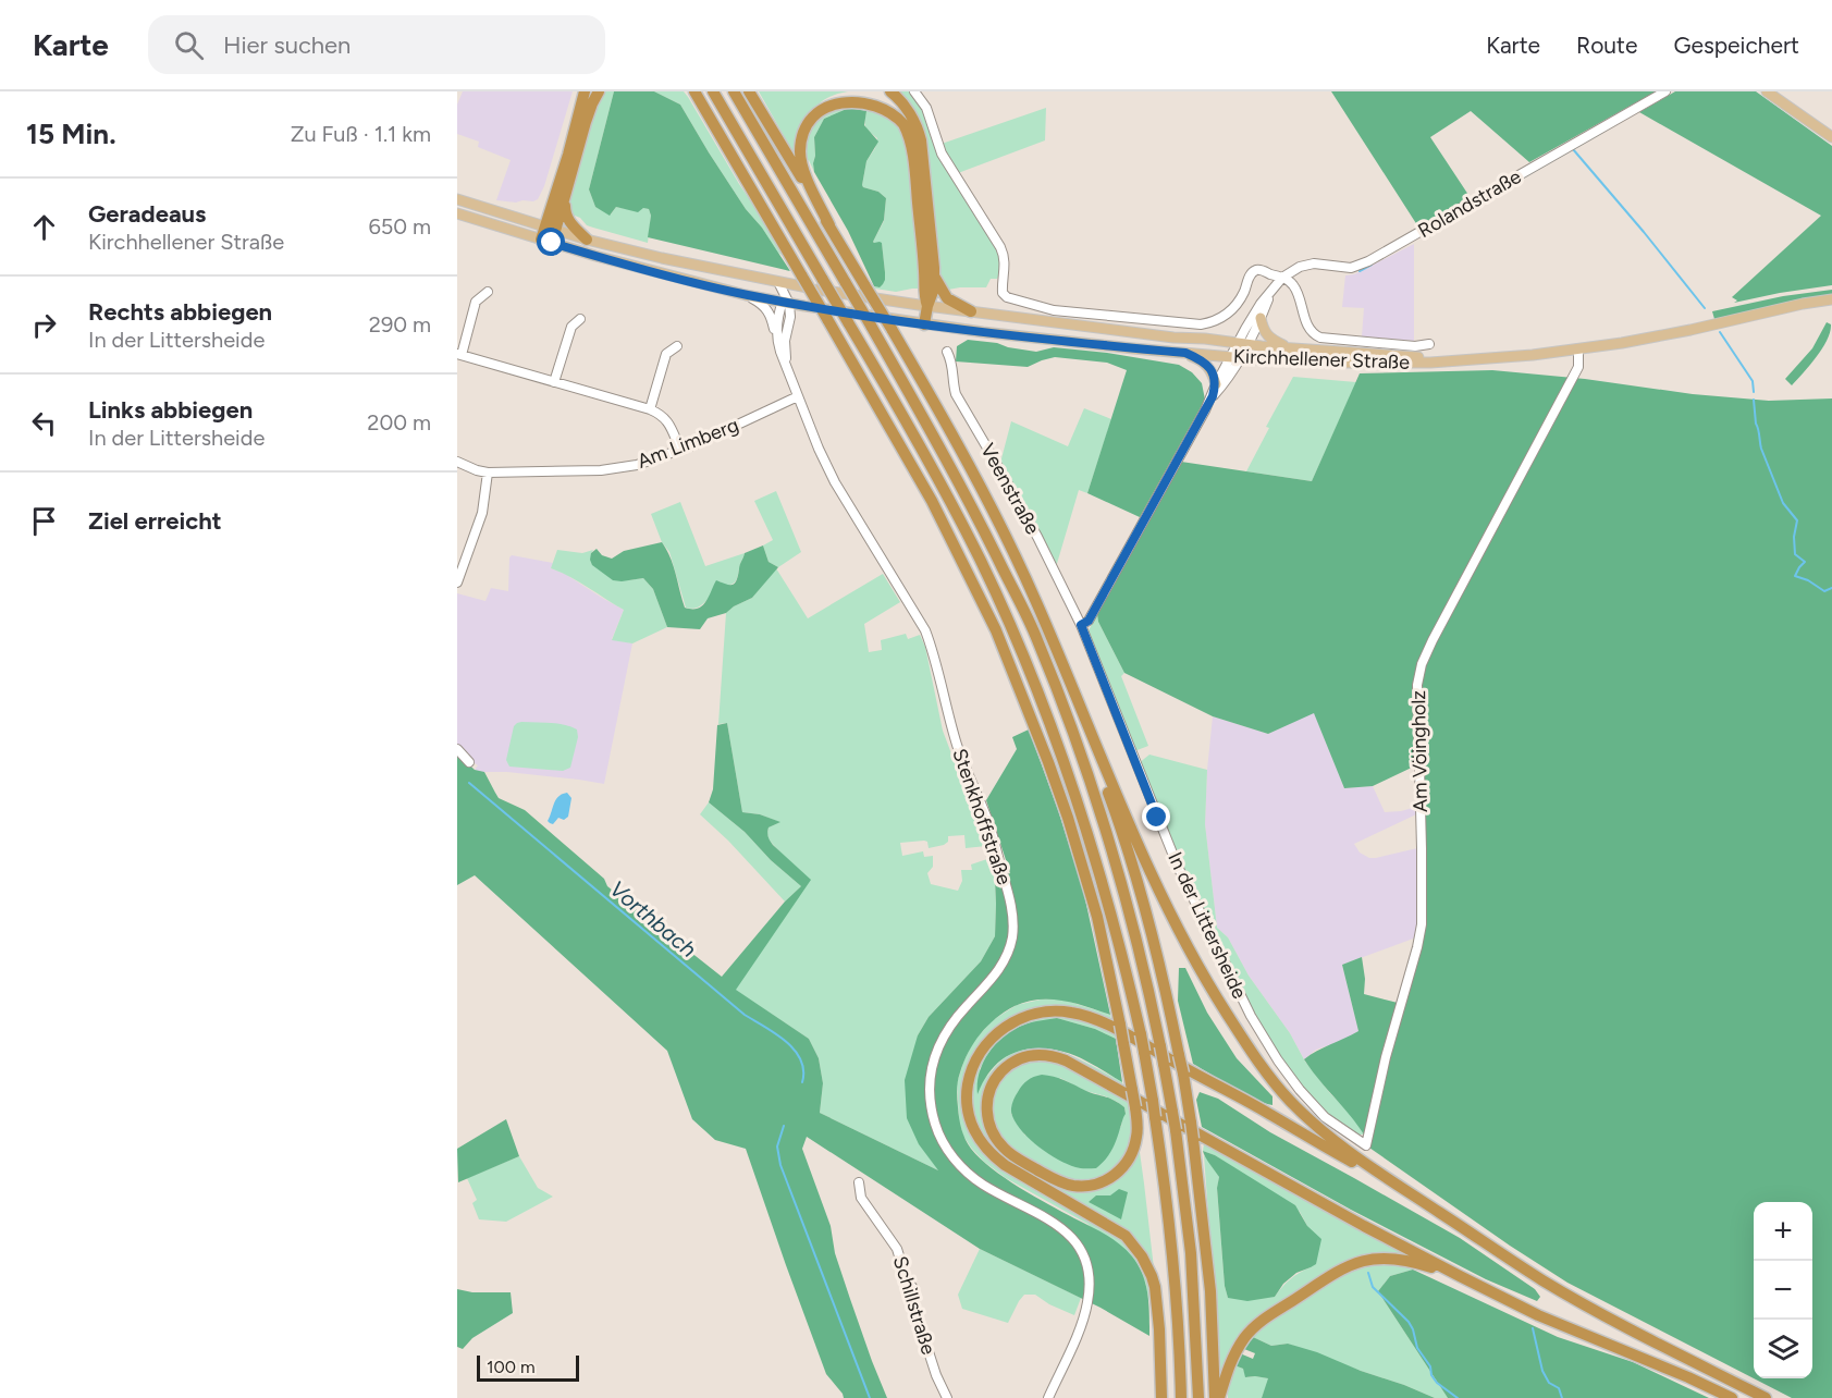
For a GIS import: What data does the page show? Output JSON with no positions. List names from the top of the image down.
{
  "streets": {
    "main road": ["Kirchhellener Straße"],
    "street": [
      "Rolandstraße",
      "Am Limberg",
      "Veenstraße",
      "Am Vöingholz",
      "Stenkhoffstraße",
      "In der Littersheide",
      "Schillstraße"
    ]
  },
  "crossings": [
    ["Rolandstraße", "Kirchhellener Straße"],
    ["Kirchhellener Straße", "Am Vöingholz"],
    ["Kirchhellener Straße", "Stenkhoffstraße"],
    ["Am Limberg", "Stenkhoffstraße"],
    ["Veenstraße", "In der Littersheide"],
    ["Am Vöingholz", "In der Littersheide"]
  ],
  "water": ["Vorthbach"],
  "scale_bar": "100 m",
  "page": {
    "header": "Karte",
    "search": "Hier suchen",
    "nav": ["Karte", "Route", "Gespeichert"],
    "heading": ["15 Min.", "Zu Fuß · 1.1 km"],
    "list": [
      ["Geradeaus", "Kirchhellener Straße", "650 m"],
      ["Rechts abbiegen", "In der Littersheide", "290 m"],
      ["Links abbiegen", "In der Littersheide", "200 m"],
      "Ziel erreicht"
    ],
    "map_buttons": ["+", "−"],
    "scale": "100 m"
  }
}
